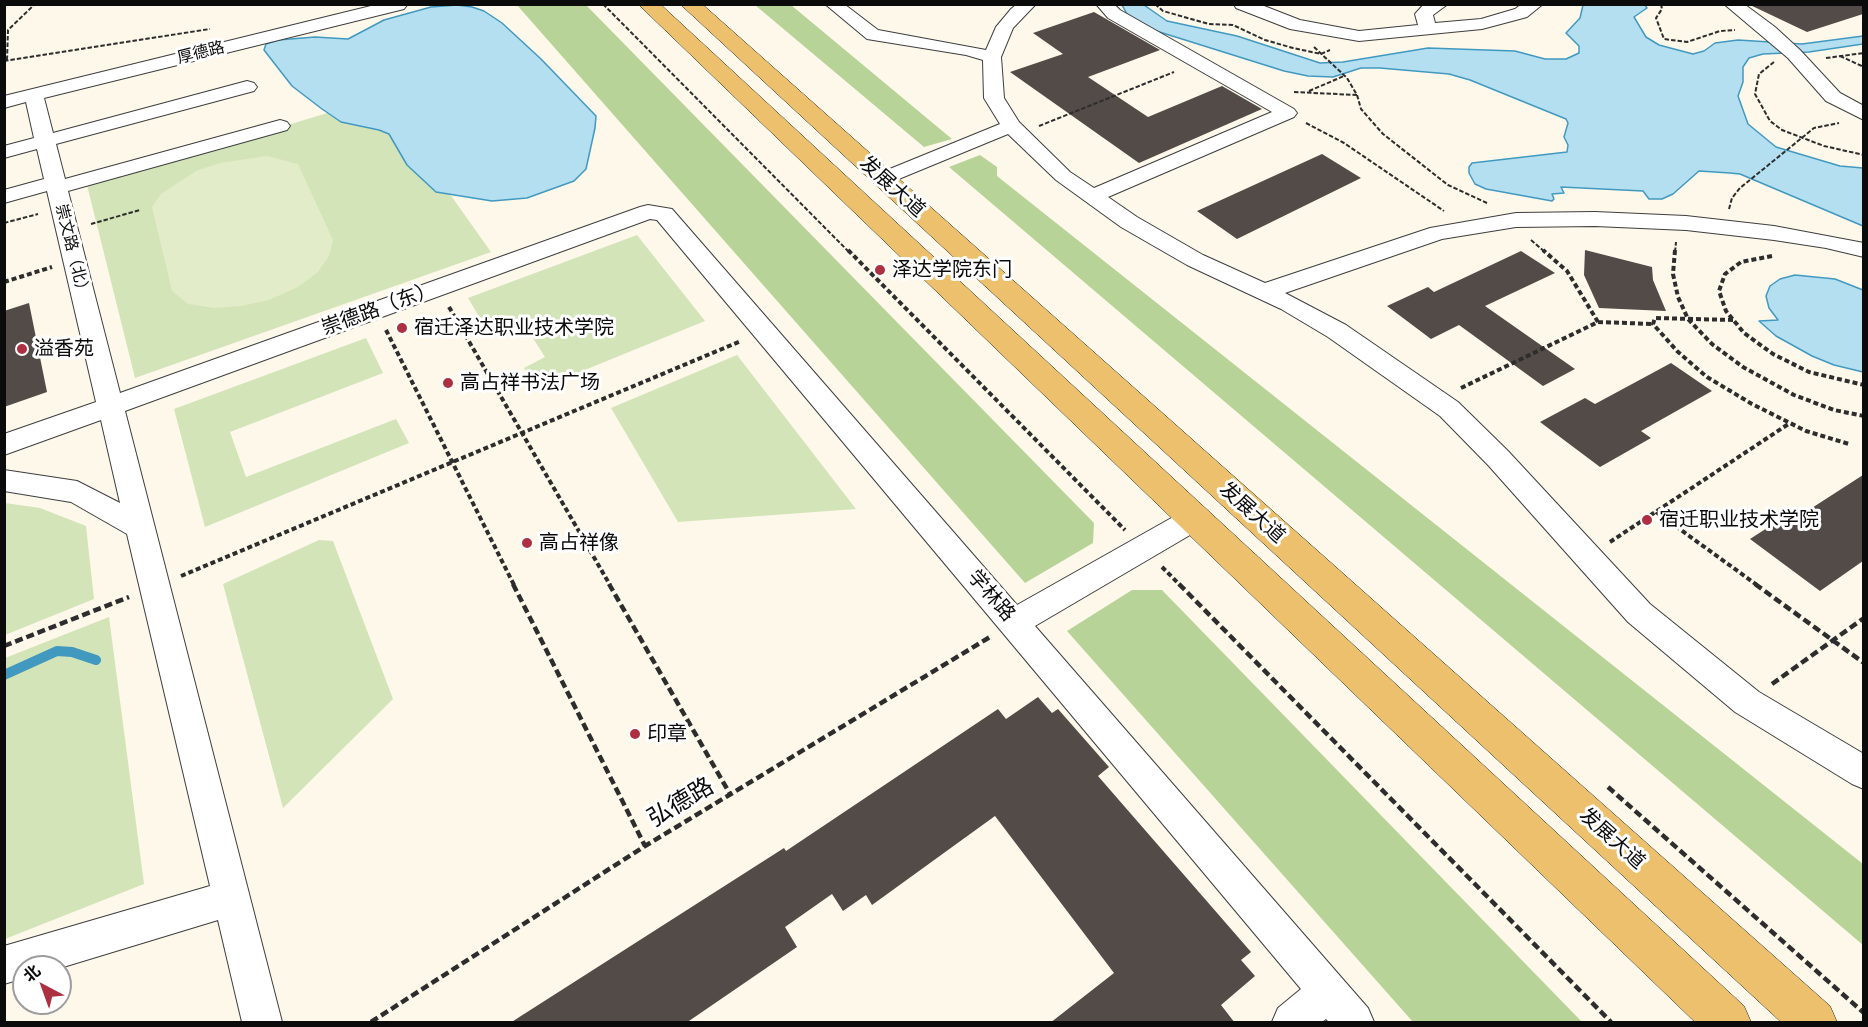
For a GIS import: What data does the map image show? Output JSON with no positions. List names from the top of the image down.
{
  "streets": {
    "main road": ["发展大道"],
    "lane": [
      "厚德路",
      "崇文路（北）",
      "崇德路（东）",
      "学林路"
    ],
    "path": ["弘德路"]
  },
  "crossings": [
    ["厚德路", "崇文路（北）"],
    ["崇文路（北）", "崇德路（东）"],
    ["崇德路（东）", "学林路"],
    ["学林路", "弘德路"]
  ],
  "places": [
    "泽达学院东门",
    "宿迁泽达职业技术学院",
    "溢香苑",
    "高占祥书法广场",
    "宿迁职业技术学院",
    "高占祥像",
    "印章"
  ],
  "north": "top left"
}
